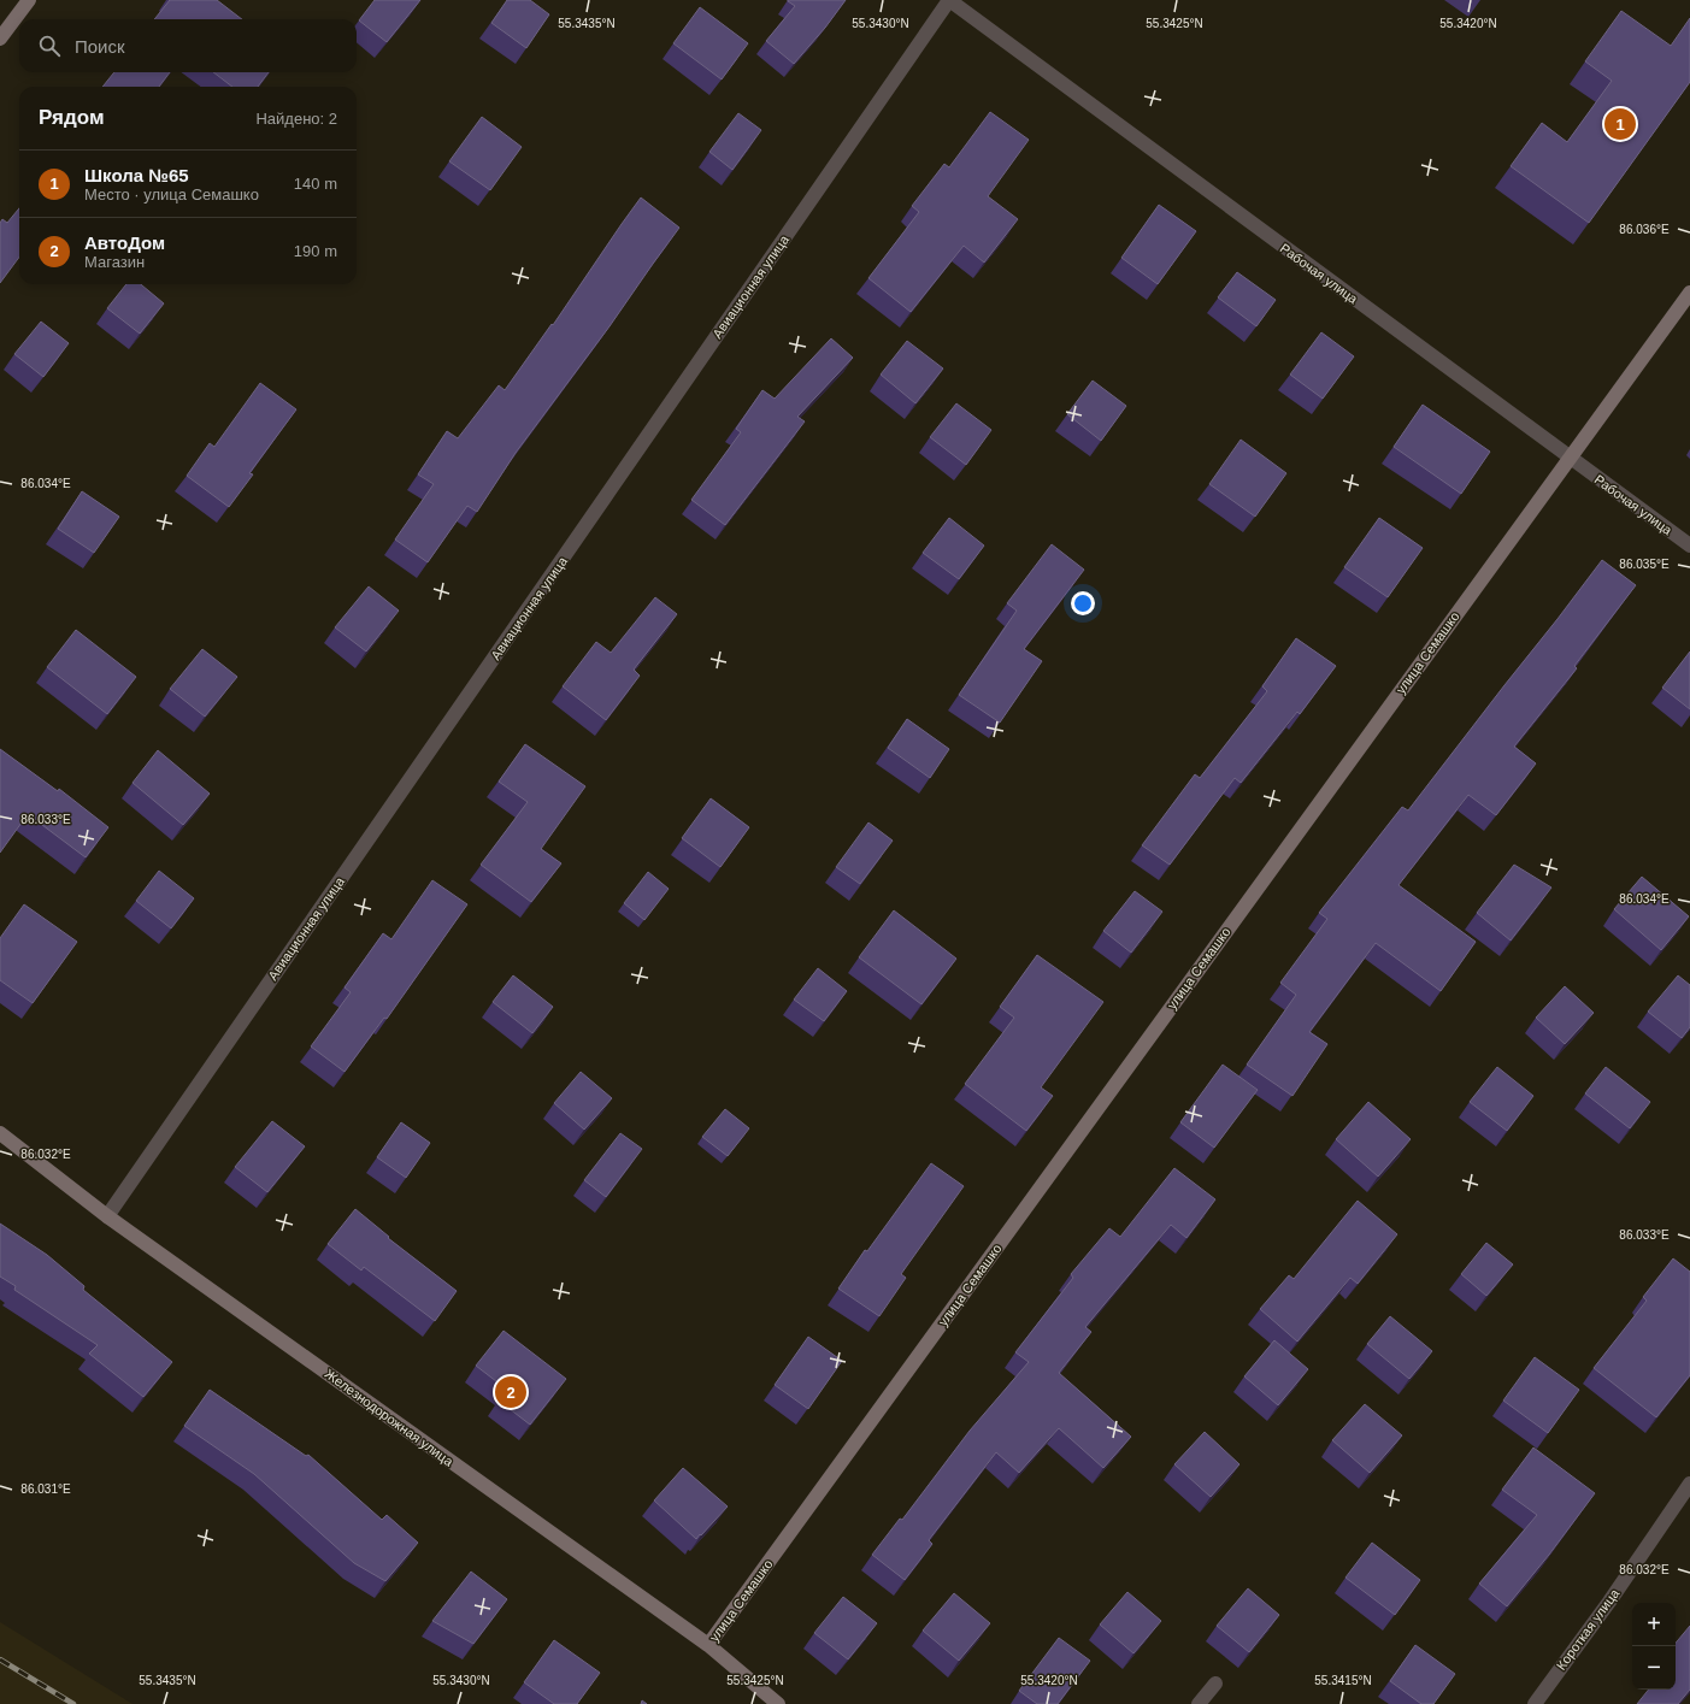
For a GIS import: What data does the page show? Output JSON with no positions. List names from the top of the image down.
{
  "streets": {
    "main road": ["улица Семашко", "Железнодорожная улица"],
    "street": ["Рабочая улица", "Авиационная улица", "Короткая улица"]
  },
  "crossings": [
    ["Рабочая улица", "Авиационная улица"],
    ["Рабочая улица", "улица Семашко"],
    ["Авиационная улица", "Железнодорожная улица"],
    ["улица Семашко", "Железнодорожная улица"]
  ],
  "page": {
    "search": "Поиск",
    "heading": ["Рядом", "Найдено: 2"],
    "pins": ["1", "2"],
    "list": [
      {
        "mark": "1",
        "name": "Школа №65",
        "note": "Место · улица Семашко",
        "value": "140 m"
      },
      {
        "mark": "2",
        "name": "АвтоДом",
        "note": "Магазин",
        "value": "190 m"
      }
    ],
    "map_buttons": ["+", "−"]
  },
  "coordinates": [
    "55.3435°N",
    "55.3430°N",
    "55.3425°N",
    "55.3420°N",
    "86.036°E",
    "86.034°E",
    "86.035°E",
    "86.033°E",
    "86.032°E",
    "86.031°E",
    "55.3415°N"
  ]
}
